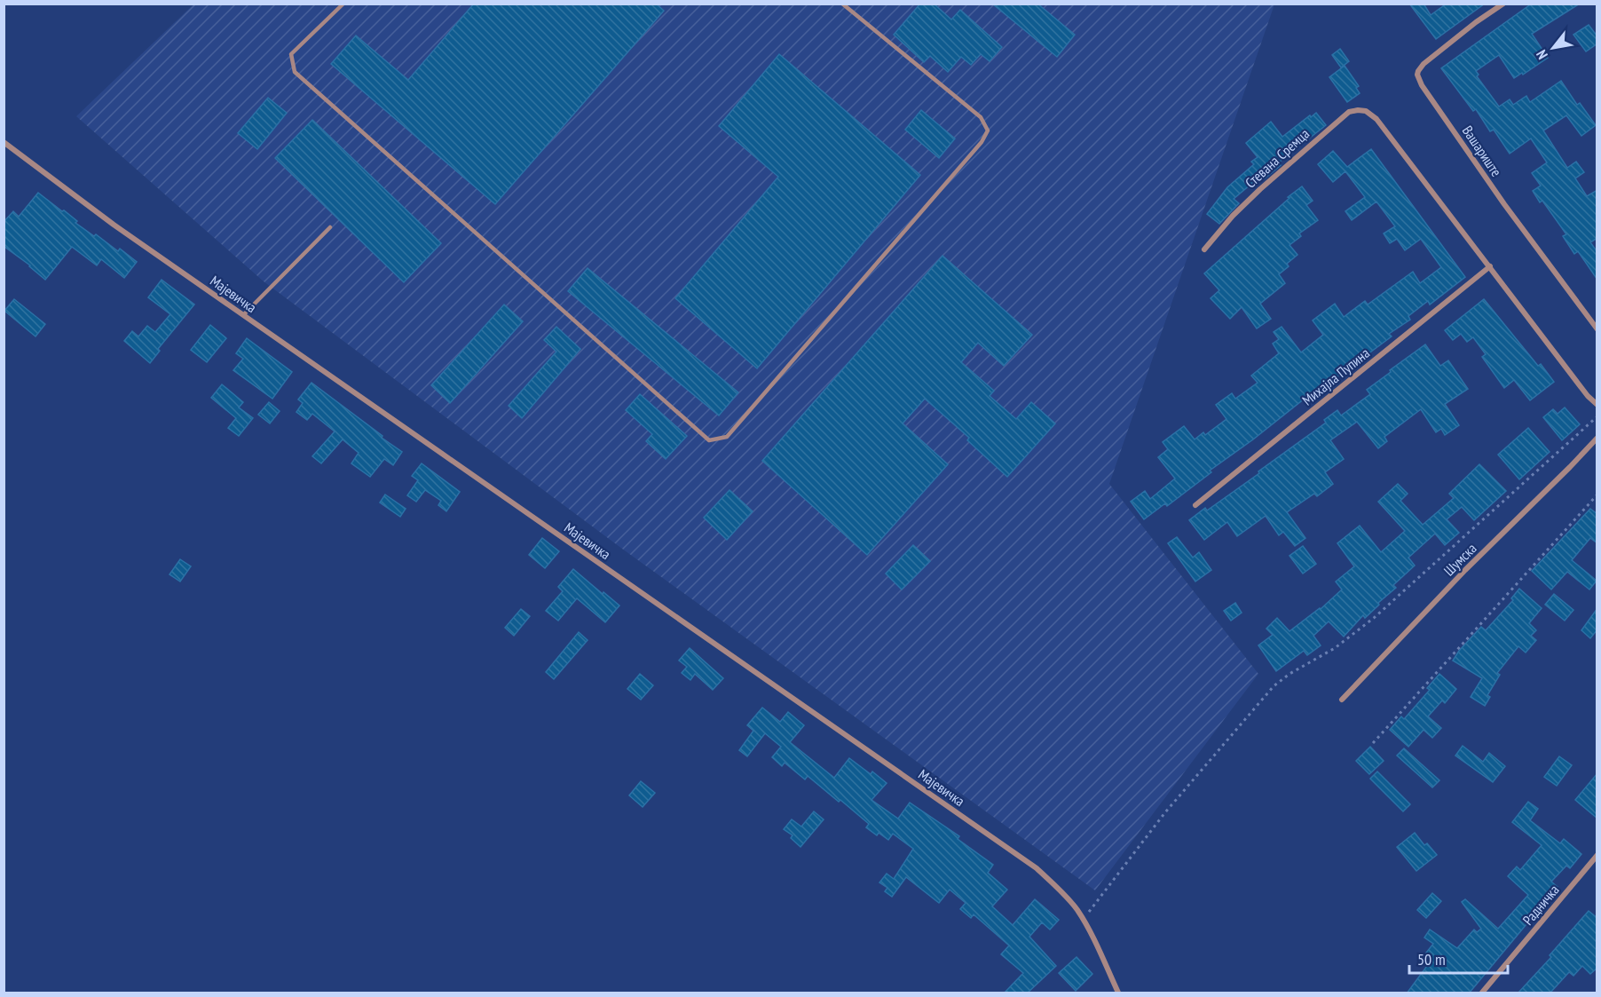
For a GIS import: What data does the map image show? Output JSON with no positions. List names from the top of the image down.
{
  "streets": {
    "street": [
      "Вашариште",
      "Стевана Сремца",
      "Мајевичка",
      "Михајла Пупина",
      "Шумска",
      "Радничка"
    ]
  },
  "crossings": [
    ["Стевана Сремца", "Михајла Пупина"]
  ],
  "scale_bar": "50 m",
  "north": "bottom left"
}
